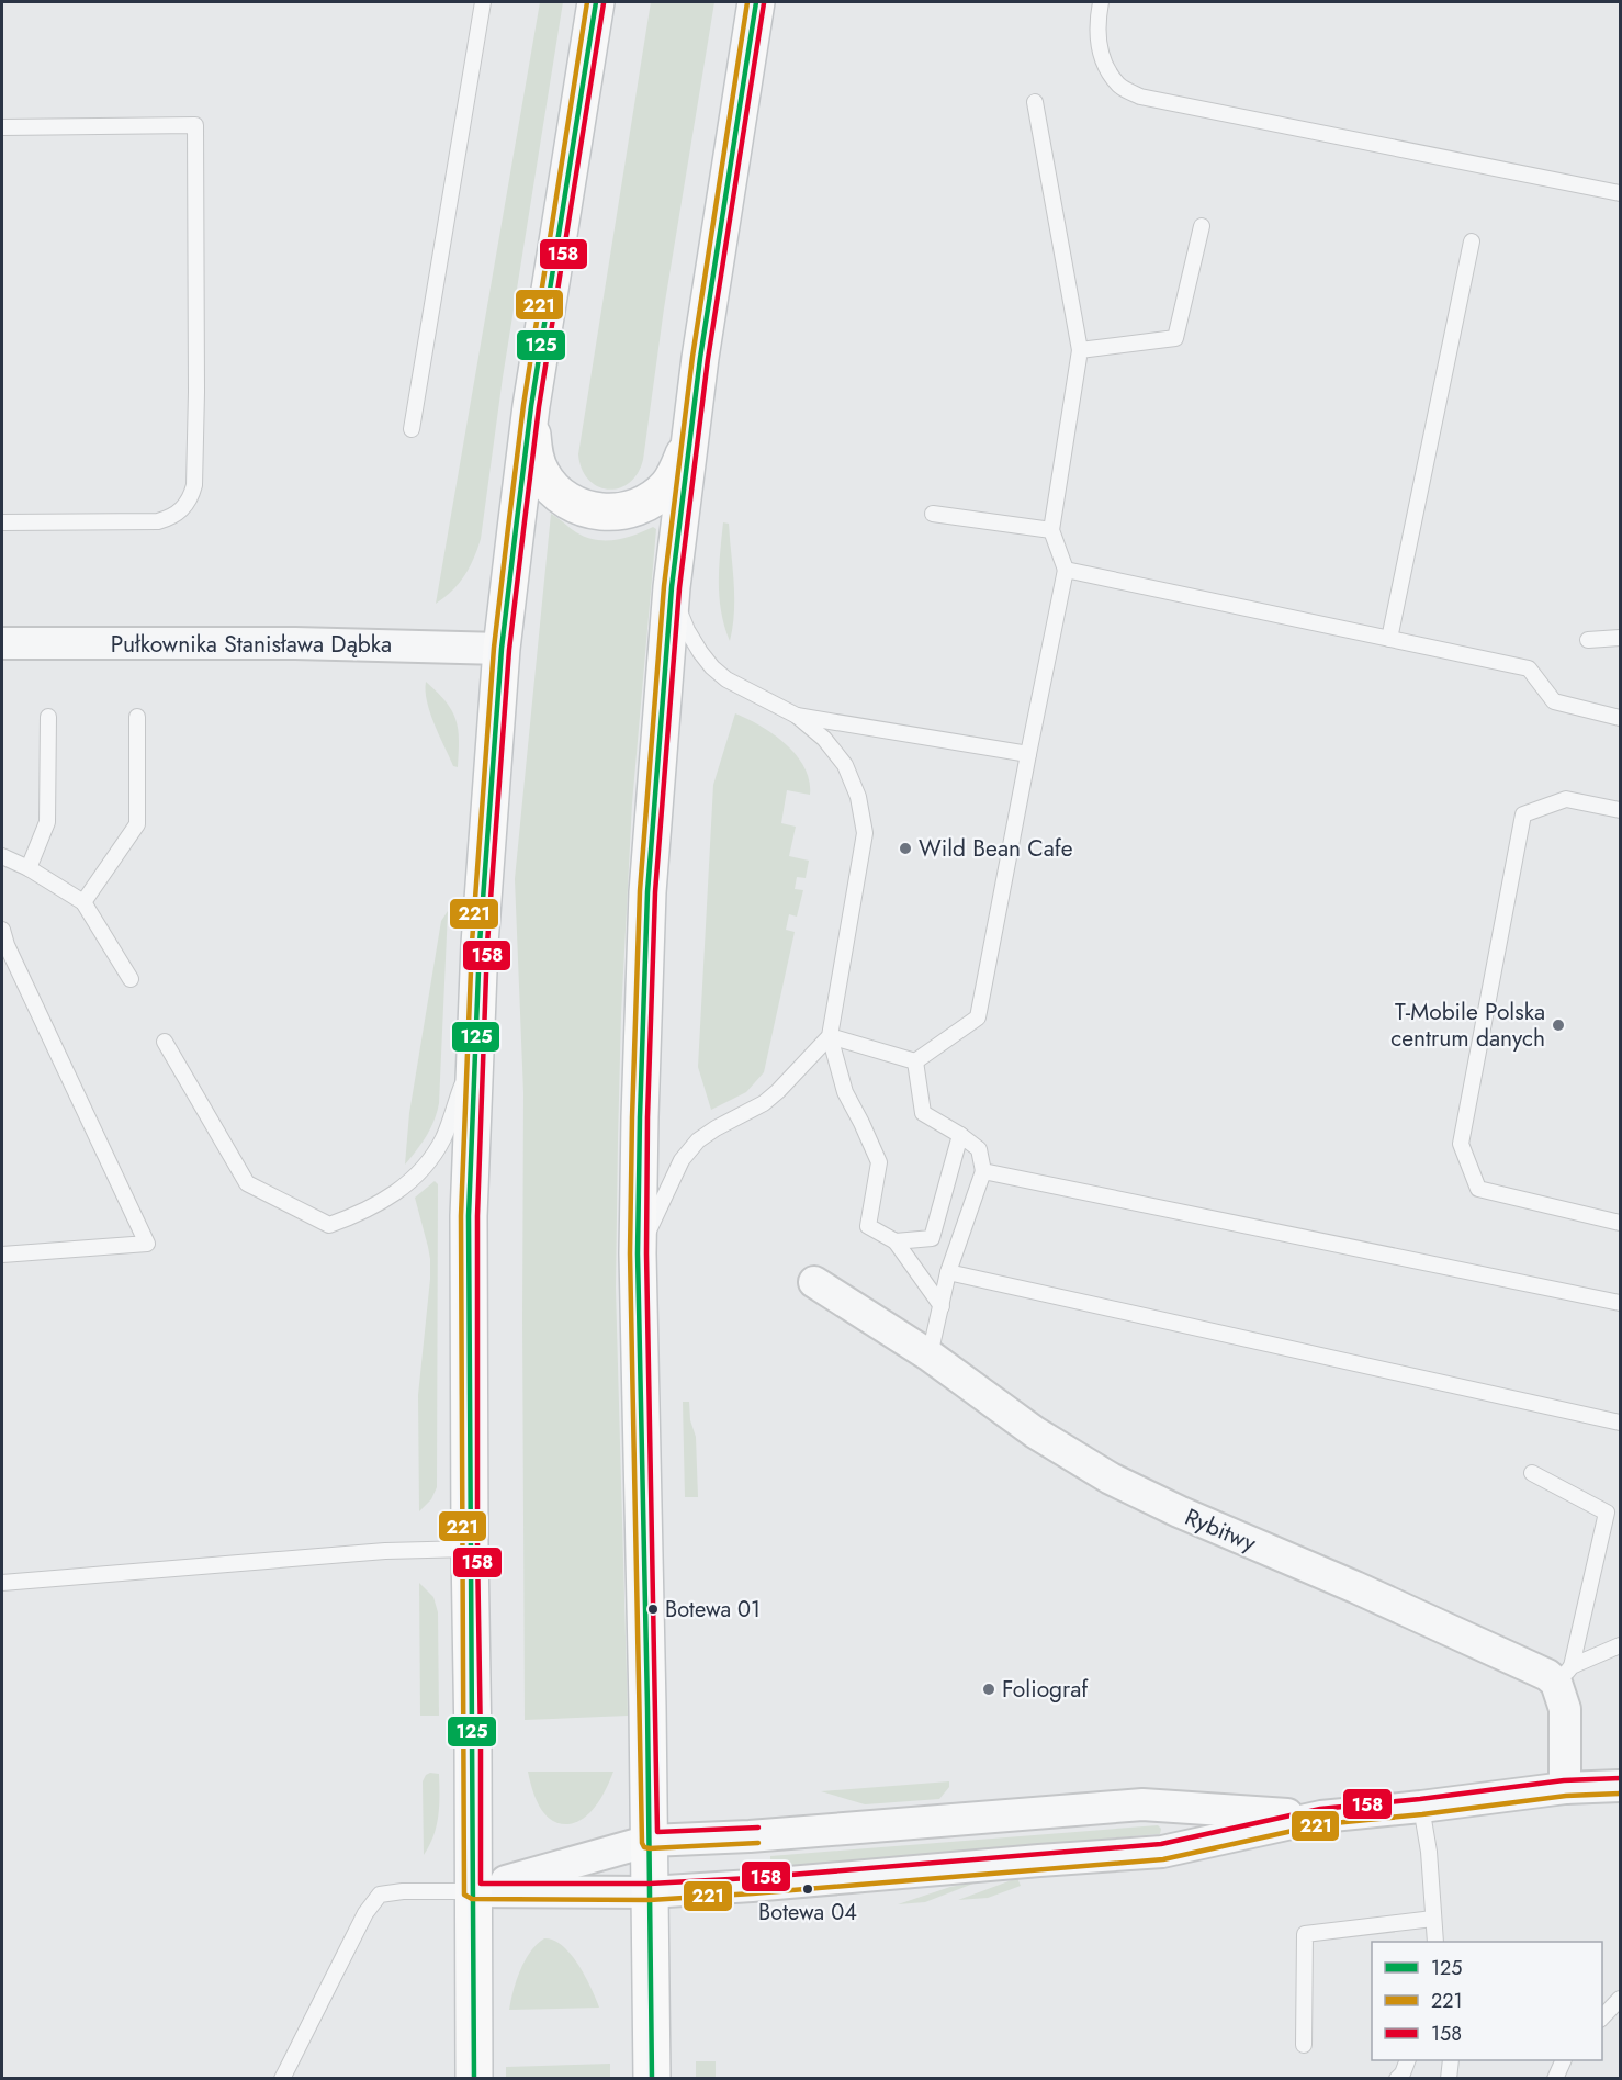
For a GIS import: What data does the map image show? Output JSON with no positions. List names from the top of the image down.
{
  "streets": {
    "street": ["Pułkownika Stanisława Dąbka", "Rybitwy"]
  },
  "places": [
    "Wild Bean Cafe",
    "T‑Mobile Polska centrum danych",
    "Botewa 01",
    "Foliograf",
    "Botewa 04"
  ],
  "lines": ["transit line 125", "transit line 221", "transit line 158"],
  "legend": ["125", "221", "158"]
}
